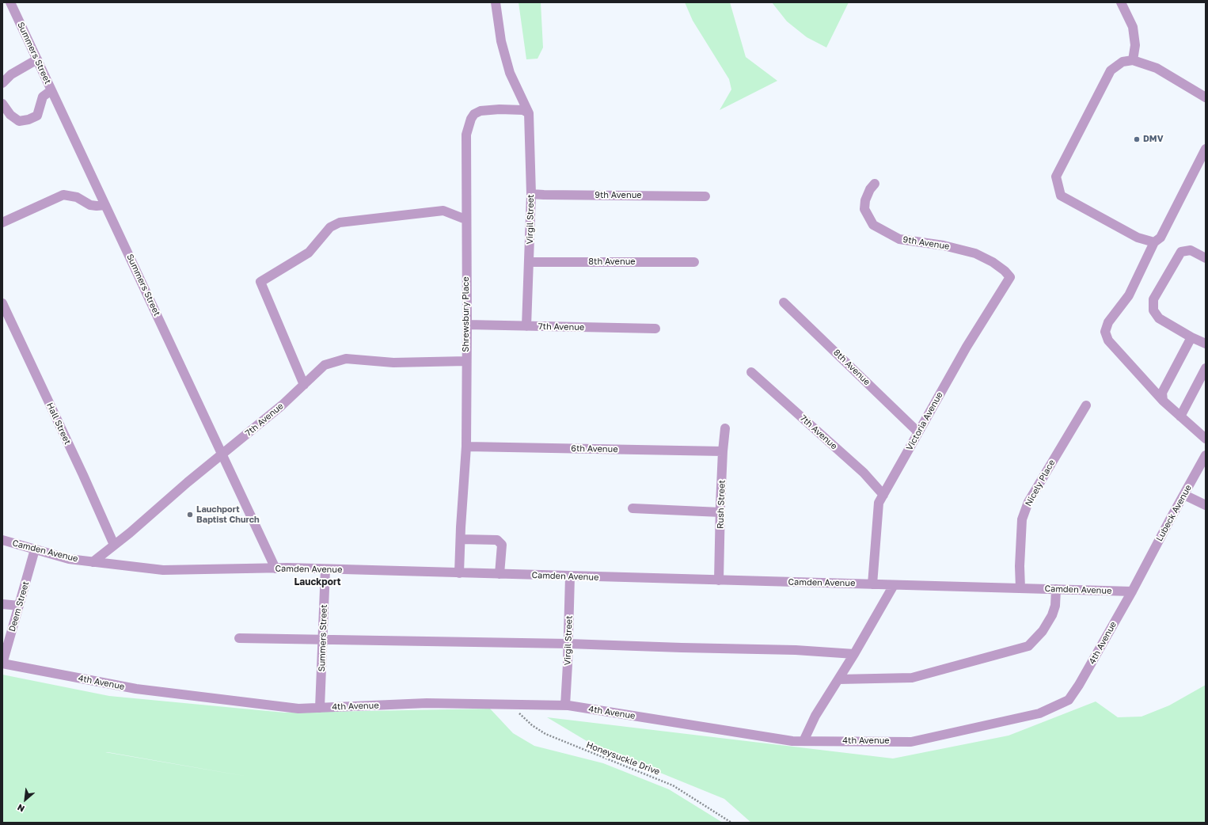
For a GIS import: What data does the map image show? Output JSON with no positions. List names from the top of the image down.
{
  "streets": {
    "street": [
      "Summers Street",
      "9th Avenue",
      "Virgil Street",
      "8th Avenue",
      "Shrewsbury Place",
      "7th Avenue",
      "Victoria Avenue",
      "Hall Street",
      "6th Avenue",
      "Nicely Place",
      "Rush Street",
      "Lubeck Avenue",
      "Camden Avenue",
      "Deem Street",
      "4th Avenue"
    ],
    "path": ["Honeysuckle Drive"]
  },
  "crossings": [
    ["Summers Street", "7th Avenue"],
    ["Summers Street", "Camden Avenue"],
    ["Summers Street", "4th Avenue"],
    ["9th Avenue", "Virgil Street"],
    ["9th Avenue", "Victoria Avenue"],
    ["Virgil Street", "8th Avenue"],
    ["Virgil Street", "Shrewsbury Place"],
    ["Virgil Street", "7th Avenue"],
    ["Virgil Street", "Camden Avenue"],
    ["Virgil Street", "4th Avenue"],
    ["8th Avenue", "Victoria Avenue"],
    ["Shrewsbury Place", "7th Avenue"],
    ["Shrewsbury Place", "6th Avenue"],
    ["Shrewsbury Place", "Camden Avenue"],
    ["7th Avenue", "Victoria Avenue"],
    ["7th Avenue", "Hall Street"],
    ["7th Avenue", "Camden Avenue"],
    ["Victoria Avenue", "Camden Avenue"],
    ["6th Avenue", "Rush Street"],
    ["Nicely Place", "Camden Avenue"],
    ["Rush Street", "Camden Avenue"],
    ["Lubeck Avenue", "4th Avenue"],
    ["Camden Avenue", "Deem Street"],
    ["Camden Avenue", "4th Avenue"],
    ["Deem Street", "4th Avenue"],
    ["4th Avenue", "Honeysuckle Drive"]
  ],
  "districts": ["Lauckport"],
  "places": ["DMV", "Lauchport Baptist Church"],
  "north": "bottom left"
}
